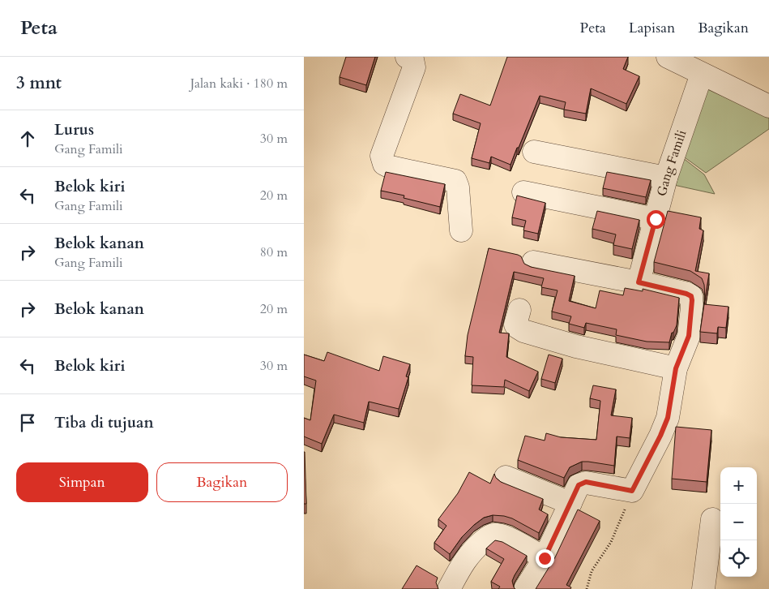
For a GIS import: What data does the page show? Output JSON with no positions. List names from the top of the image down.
{
  "streets": {
    "street": ["Gang Famili"]
  },
  "page": {
    "header": "Peta",
    "nav": ["Peta", "Lapisan", "Bagikan"],
    "heading": ["3 mnt", "Jalan kaki · 180 m"],
    "list": [
      ["Lurus", "Gang Famili", "30 m"],
      ["Belok kiri", "Gang Famili", "20 m"],
      ["Belok kanan", "Gang Famili", "80 m"],
      ["Belok kanan", "20 m"],
      ["Belok kiri", "30 m"],
      "Tiba di tujuan"
    ],
    "buttons": ["Simpan", "Bagikan"],
    "map_buttons": ["+", "−"]
  }
}
